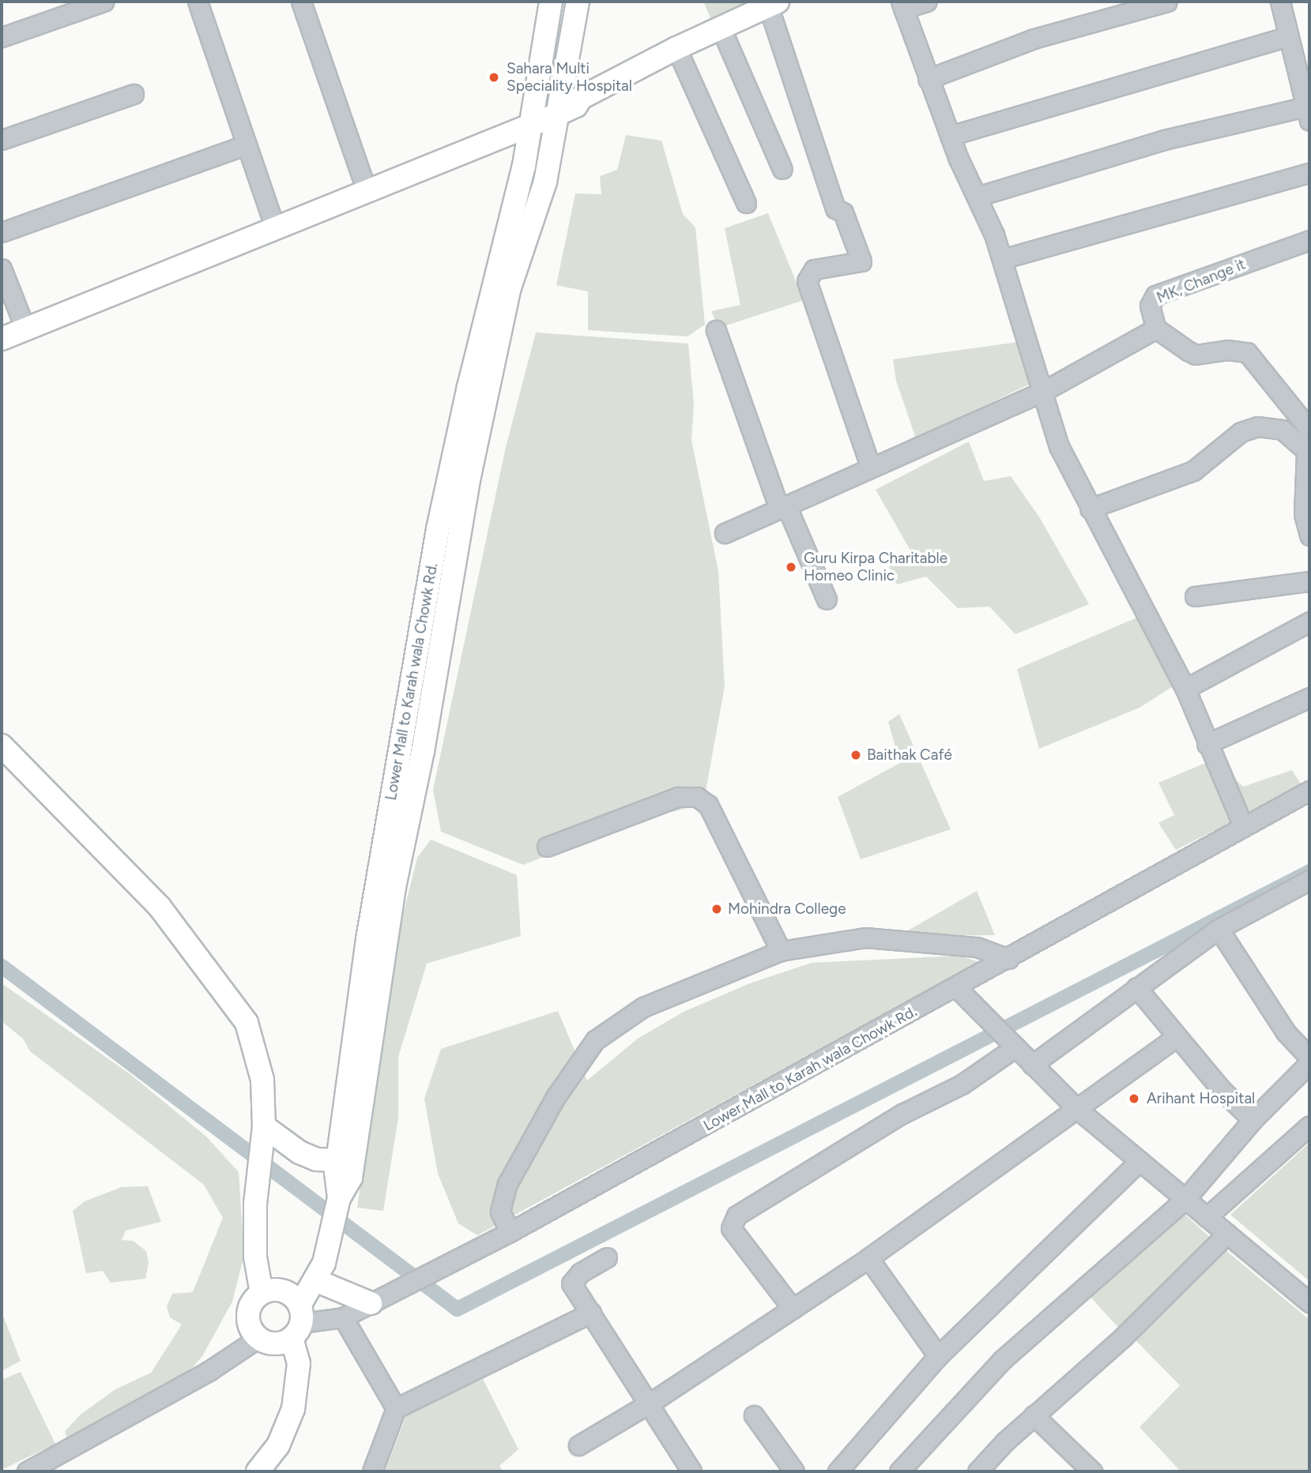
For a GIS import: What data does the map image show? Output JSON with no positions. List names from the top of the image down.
{
  "streets": {
    "main road": ["Lower Mall to Karah wala Chowk Rd."],
    "street": ["MK, Change it"]
  },
  "places": [
    "Sahara Multi Speciality Hospital",
    "Guru Kirpa Charitable Homeo Clinic",
    "Baithak Café",
    "Mohindra College",
    "Arihant Hospital"
  ]
}
